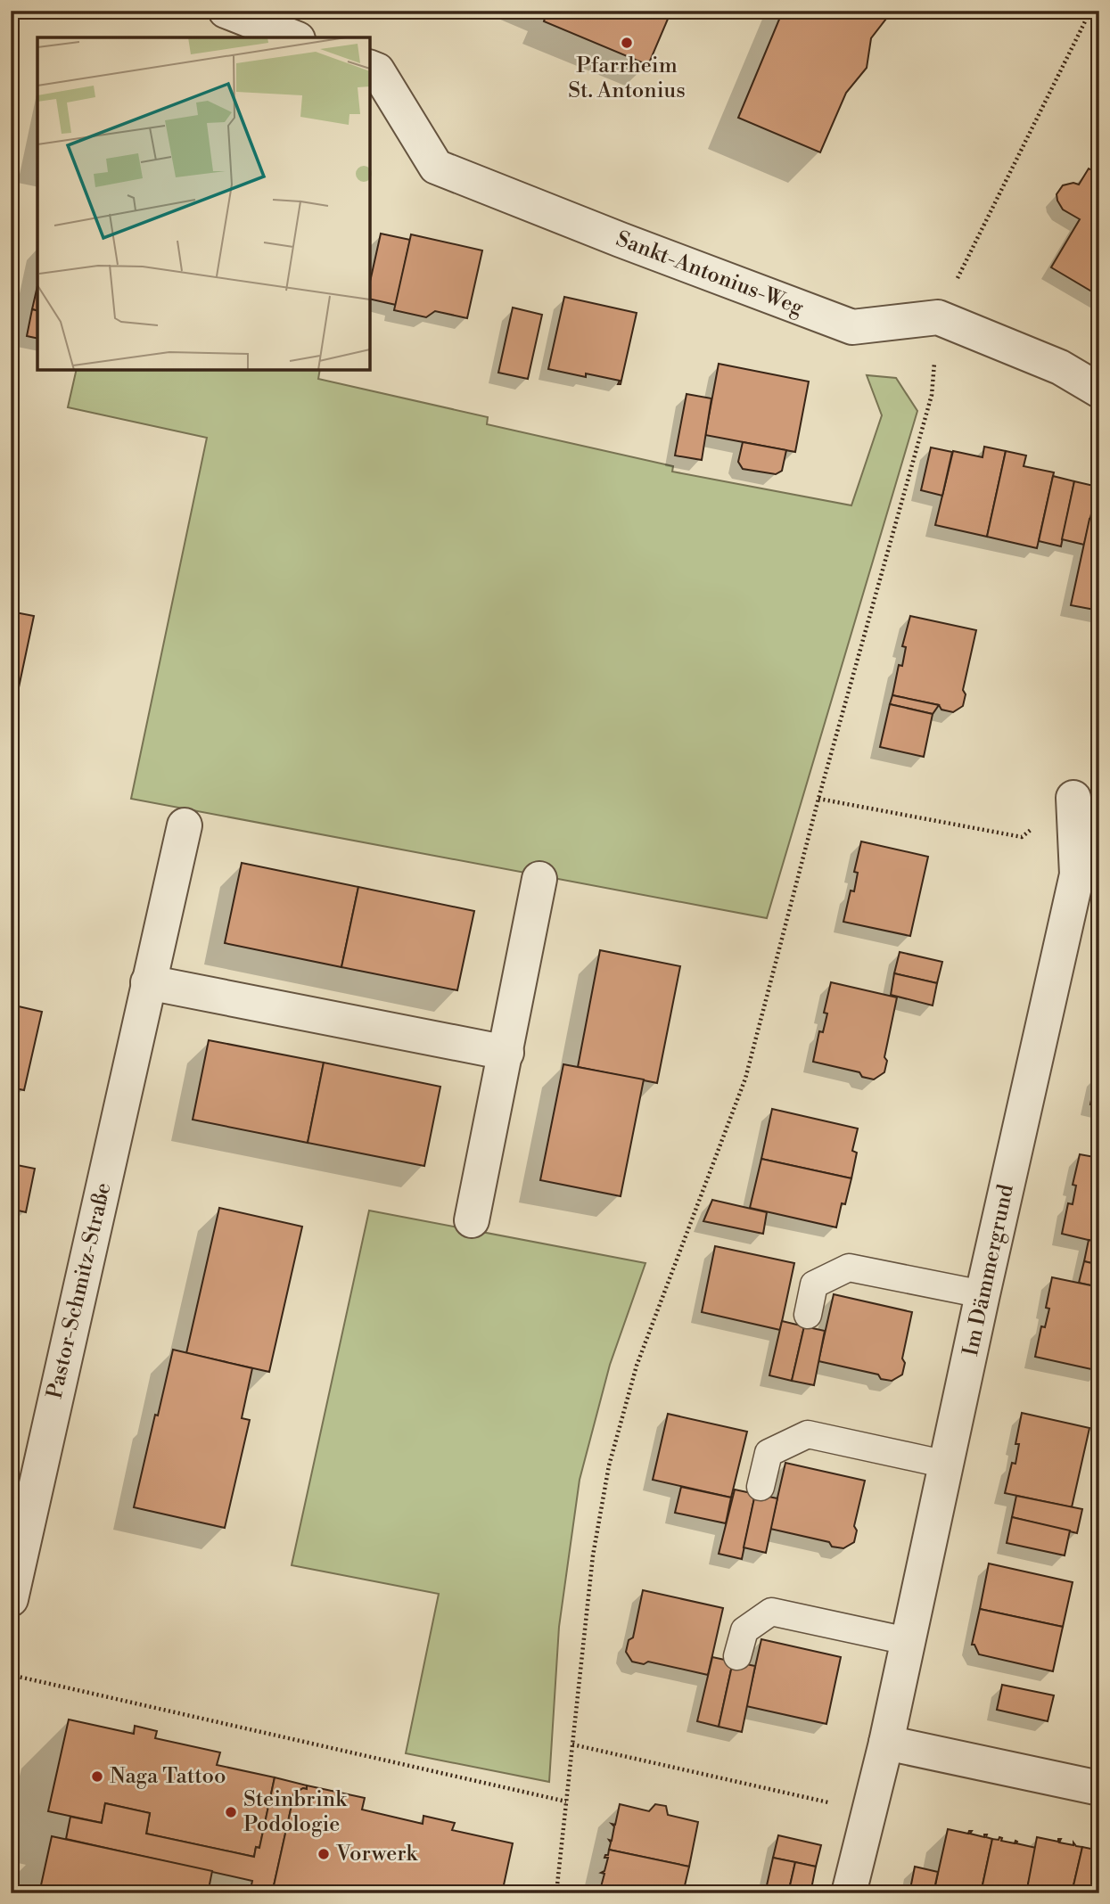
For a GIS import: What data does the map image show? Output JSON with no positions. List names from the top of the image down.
{
  "streets": {
    "street": ["Sankt-Antonius-Weg", "Im Dämmergrund", "Pastor-Schmitz-Straße"]
  },
  "places": [
    "Pfarrheim St. Antonius",
    "Naga Tattoo",
    "Steinbrink Podologie",
    "Vorwerk"
  ]
}
